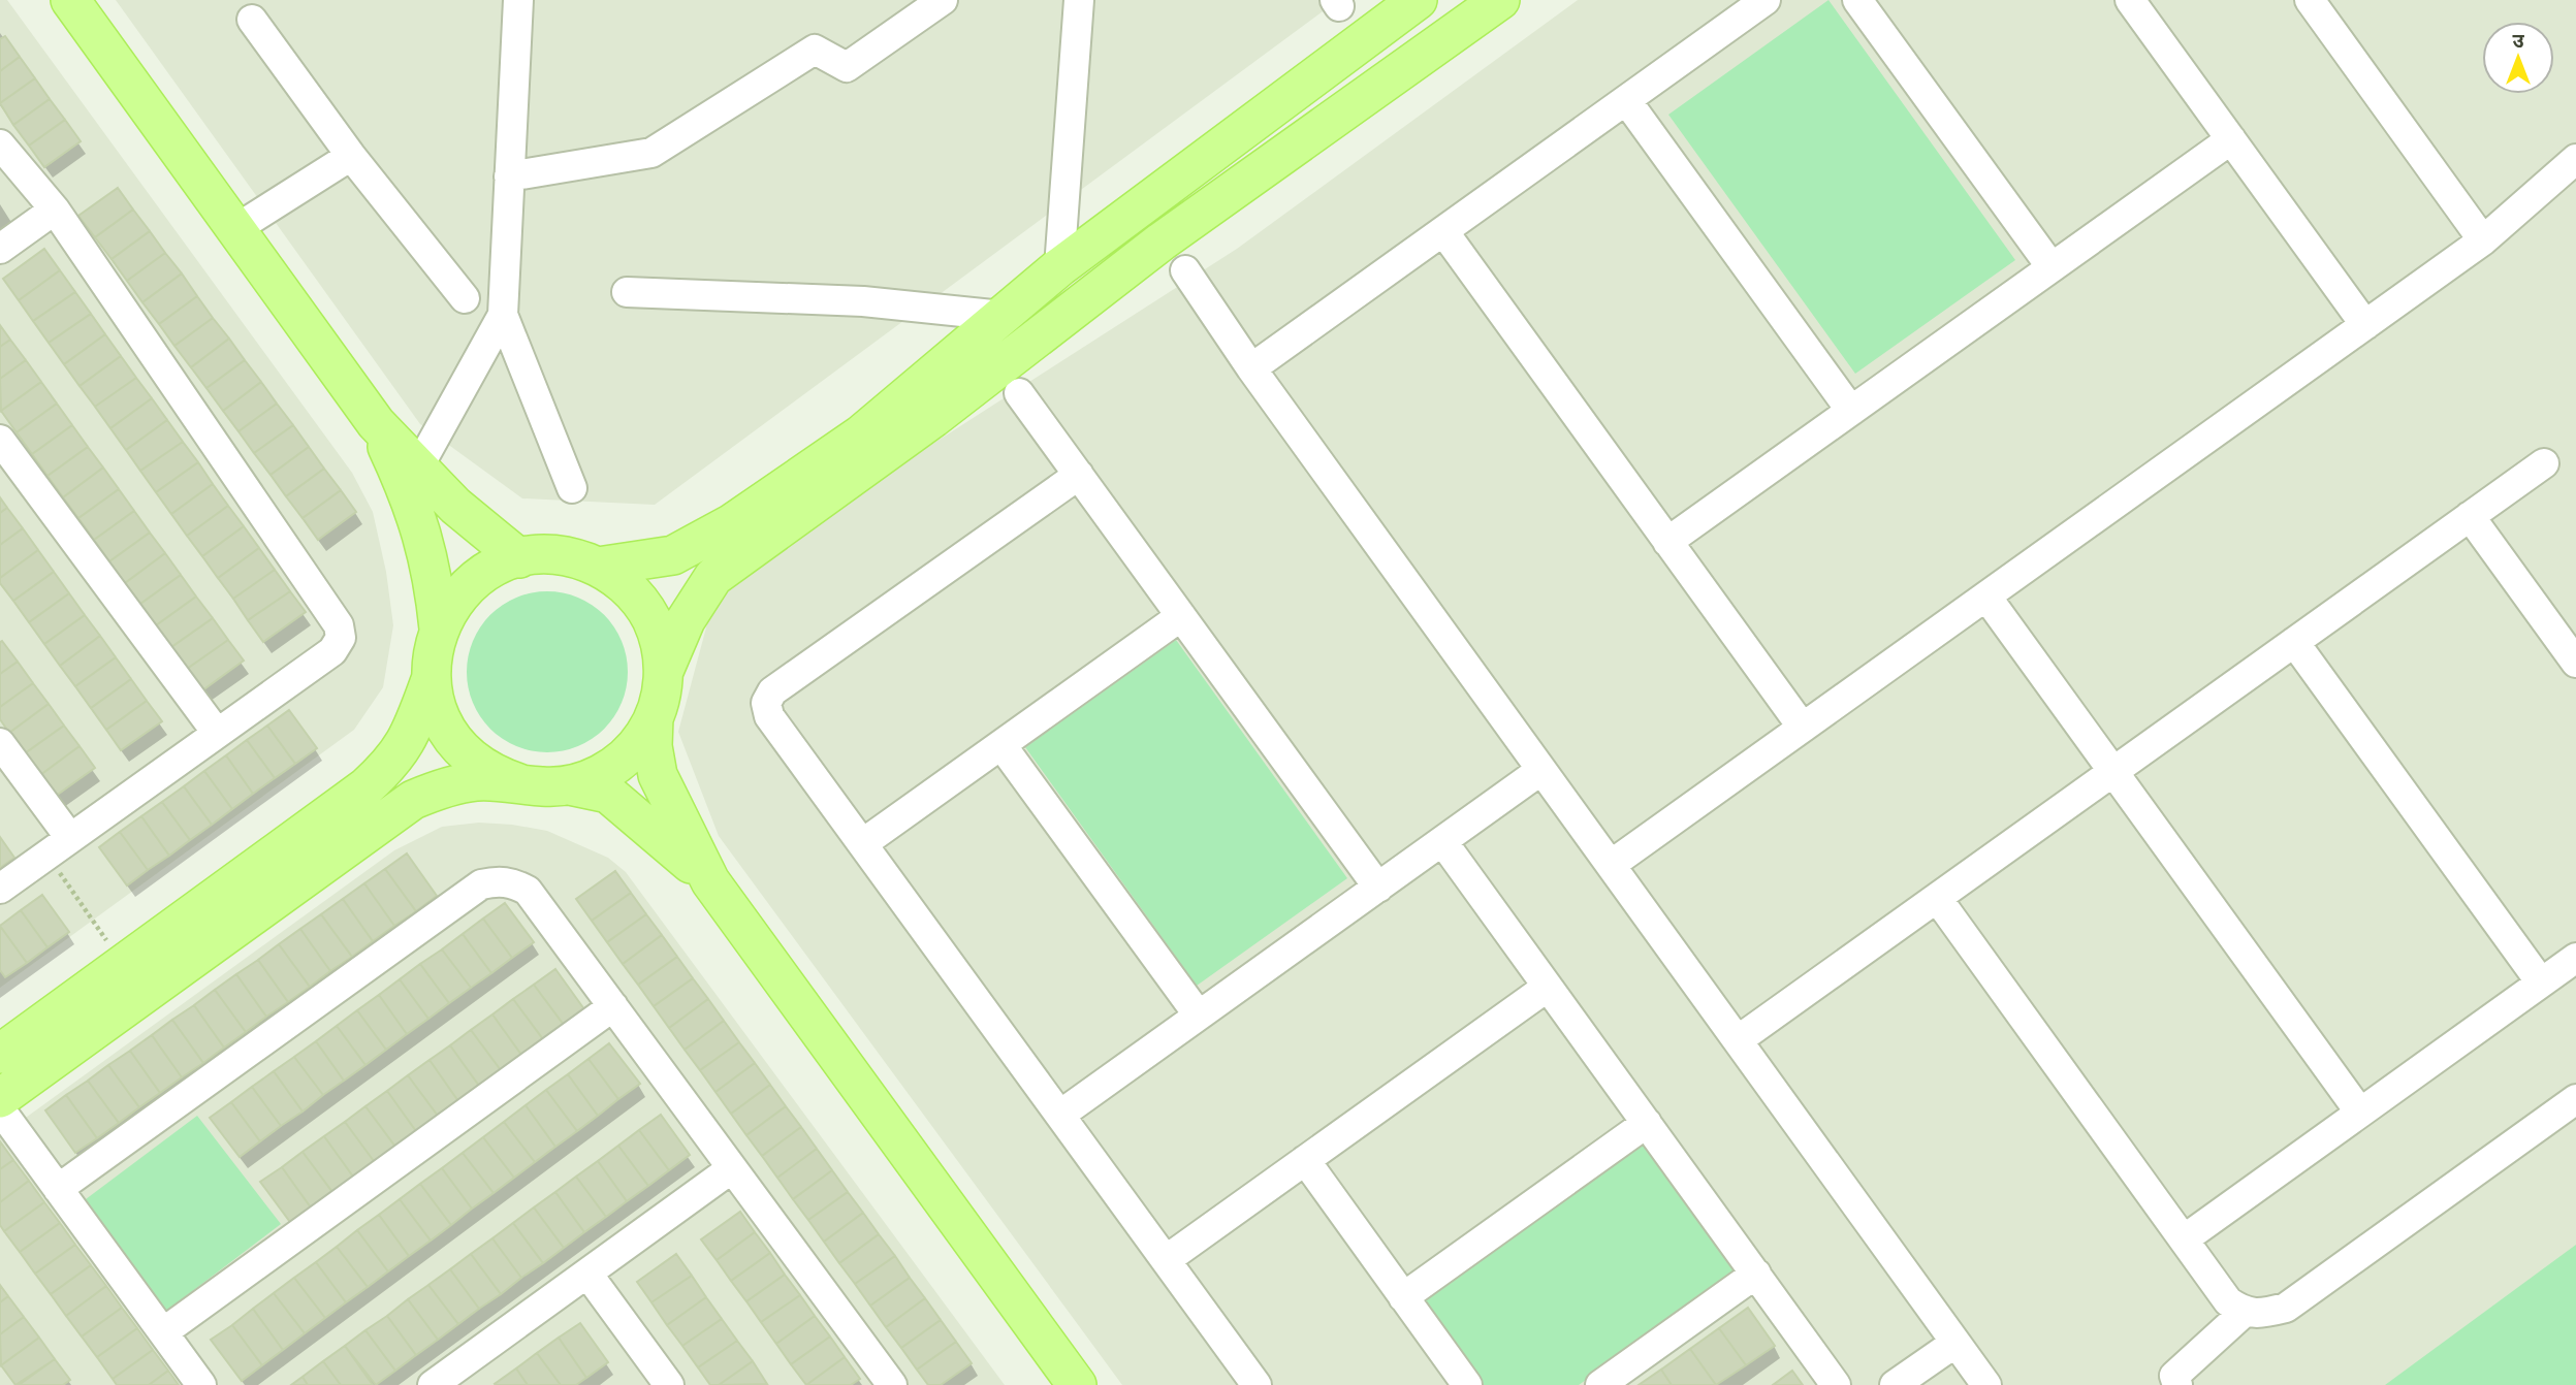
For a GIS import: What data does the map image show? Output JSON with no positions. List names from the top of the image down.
{
  "north": "top"
}
